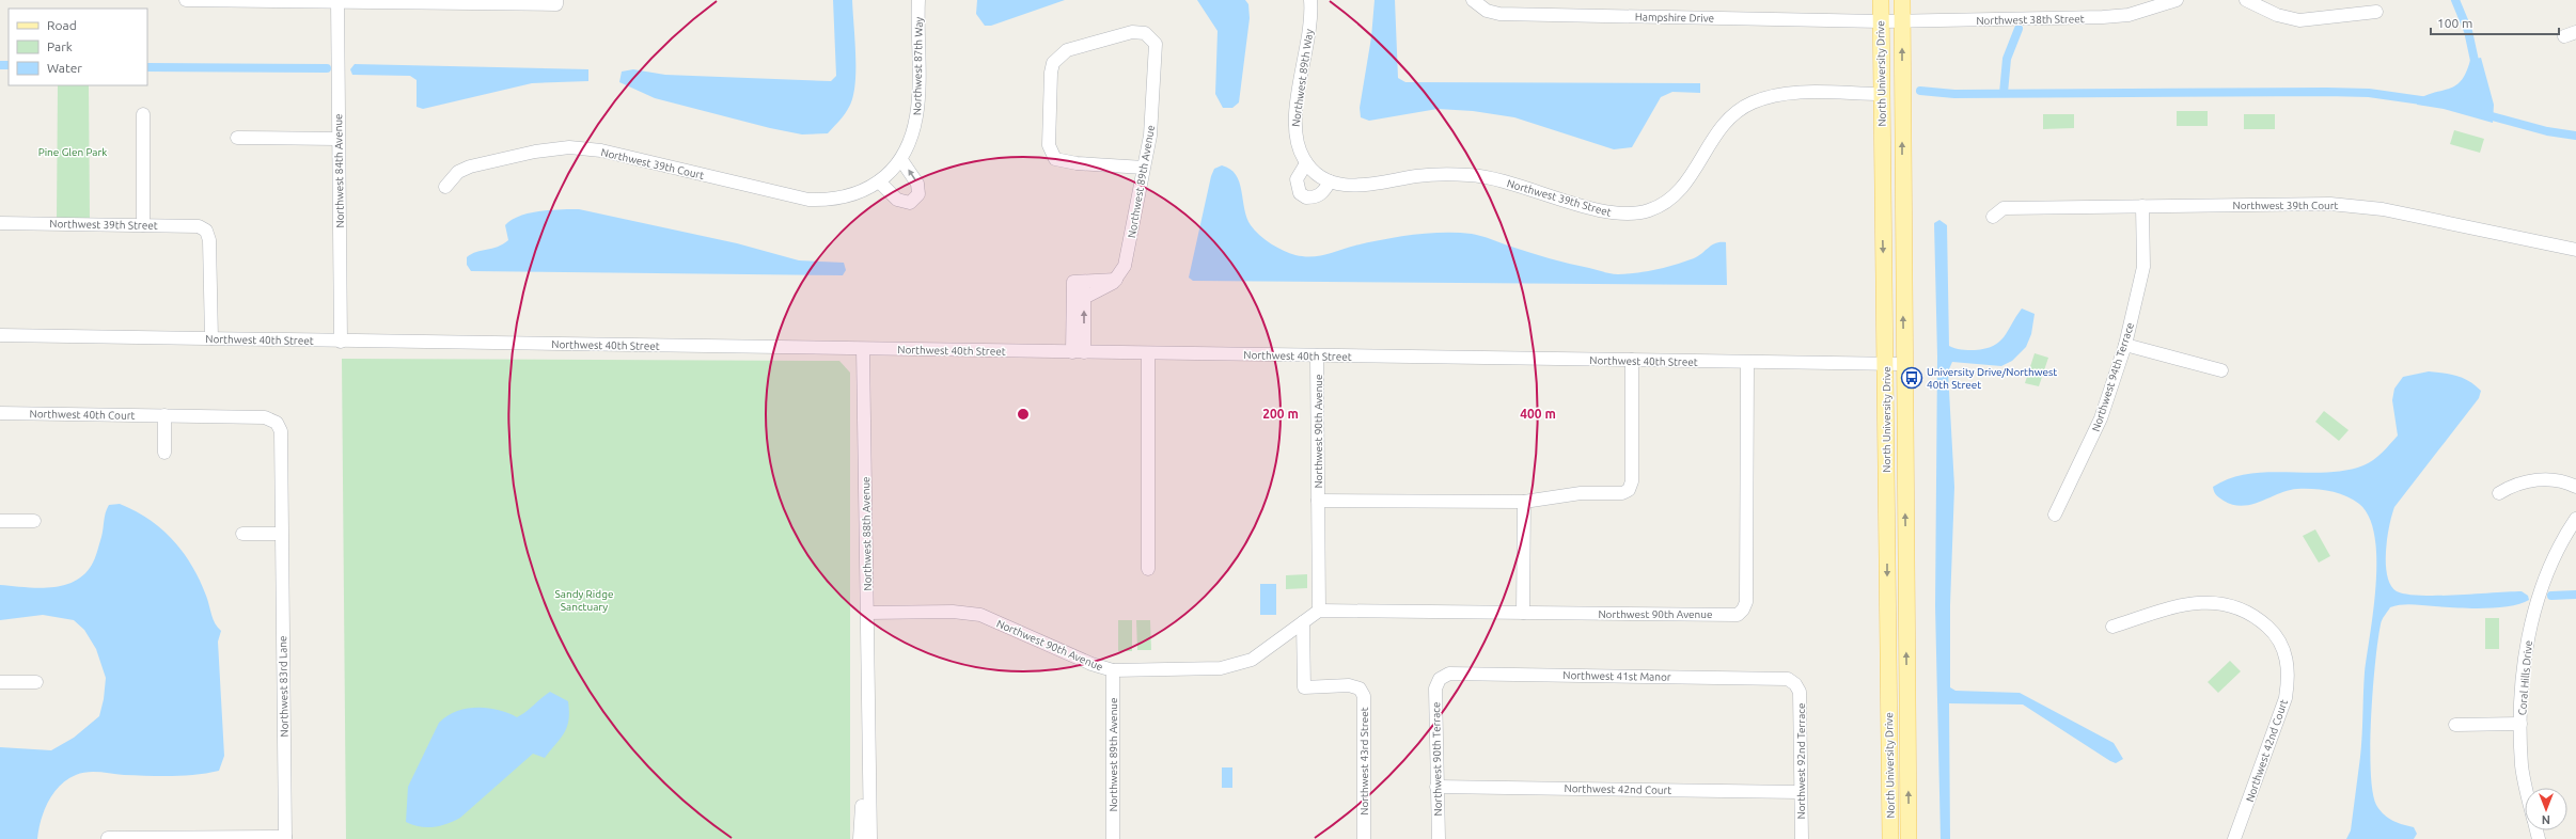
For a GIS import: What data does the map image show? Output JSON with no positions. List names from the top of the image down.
{
  "streets": {
    "main road": ["North University Drive"],
    "street": [
      "Hampshire Drive",
      "Northwest 38th Street",
      "Northwest 87th Way",
      "Northwest 89th Way",
      "Northwest 39th Court",
      "Northwest 84th Avenue",
      "Northwest 89th Avenue",
      "Northwest 39th Street",
      "Northwest 40th Street",
      "Northwest 94th Terrace",
      "Northwest 40th Court",
      "Northwest 90th Avenue",
      "Northwest 88th Avenue",
      "Northwest 41st Manor",
      "Coral Hills Drive",
      "Northwest 83rd Lane",
      "Northwest 42nd Court",
      "Northwest 90th Terrace",
      "Northwest 43rd Street",
      "Northwest 92nd Terrace"
    ]
  },
  "crossings": [
    ["Hampshire Drive", "Northwest 38th Street"],
    ["Hampshire Drive", "North University Drive"],
    ["Northwest 38th Street", "North University Drive"],
    ["Northwest 87th Way", "Northwest 39th Court"],
    ["North University Drive", "Northwest 39th Street"],
    ["North University Drive", "Northwest 40th Street"],
    ["Northwest 89th Way", "Northwest 39th Street"],
    ["Northwest 39th Court", "Northwest 94th Terrace"],
    ["Northwest 84th Avenue", "Northwest 40th Street"],
    ["Northwest 89th Avenue", "Northwest 90th Avenue"],
    ["Northwest 39th Street", "Northwest 40th Street"],
    ["Northwest 40th Street", "Northwest 90th Avenue"],
    ["Northwest 40th Street", "Northwest 88th Avenue"],
    ["Northwest 40th Court", "Northwest 83rd Lane"],
    ["Northwest 90th Avenue", "Northwest 88th Avenue"],
    ["Northwest 90th Avenue", "Northwest 43rd Street"],
    ["Northwest 41st Manor", "Northwest 90th Terrace"],
    ["Northwest 41st Manor", "Northwest 92nd Terrace"],
    ["Northwest 42nd Court", "Northwest 90th Terrace"],
    ["Northwest 42nd Court", "Northwest 92nd Terrace"]
  ],
  "parks": ["Pine Glen Park", "Sandy Ridge Sanctuary"],
  "places": {
    "bus stop": ["University Drive/Northwest 40th Street"]
  },
  "legend": ["Road", "Park", "Water"],
  "scale_bar": "100 m",
  "north": "bottom",
  "rings": ["200 m", "400 m"]
}
